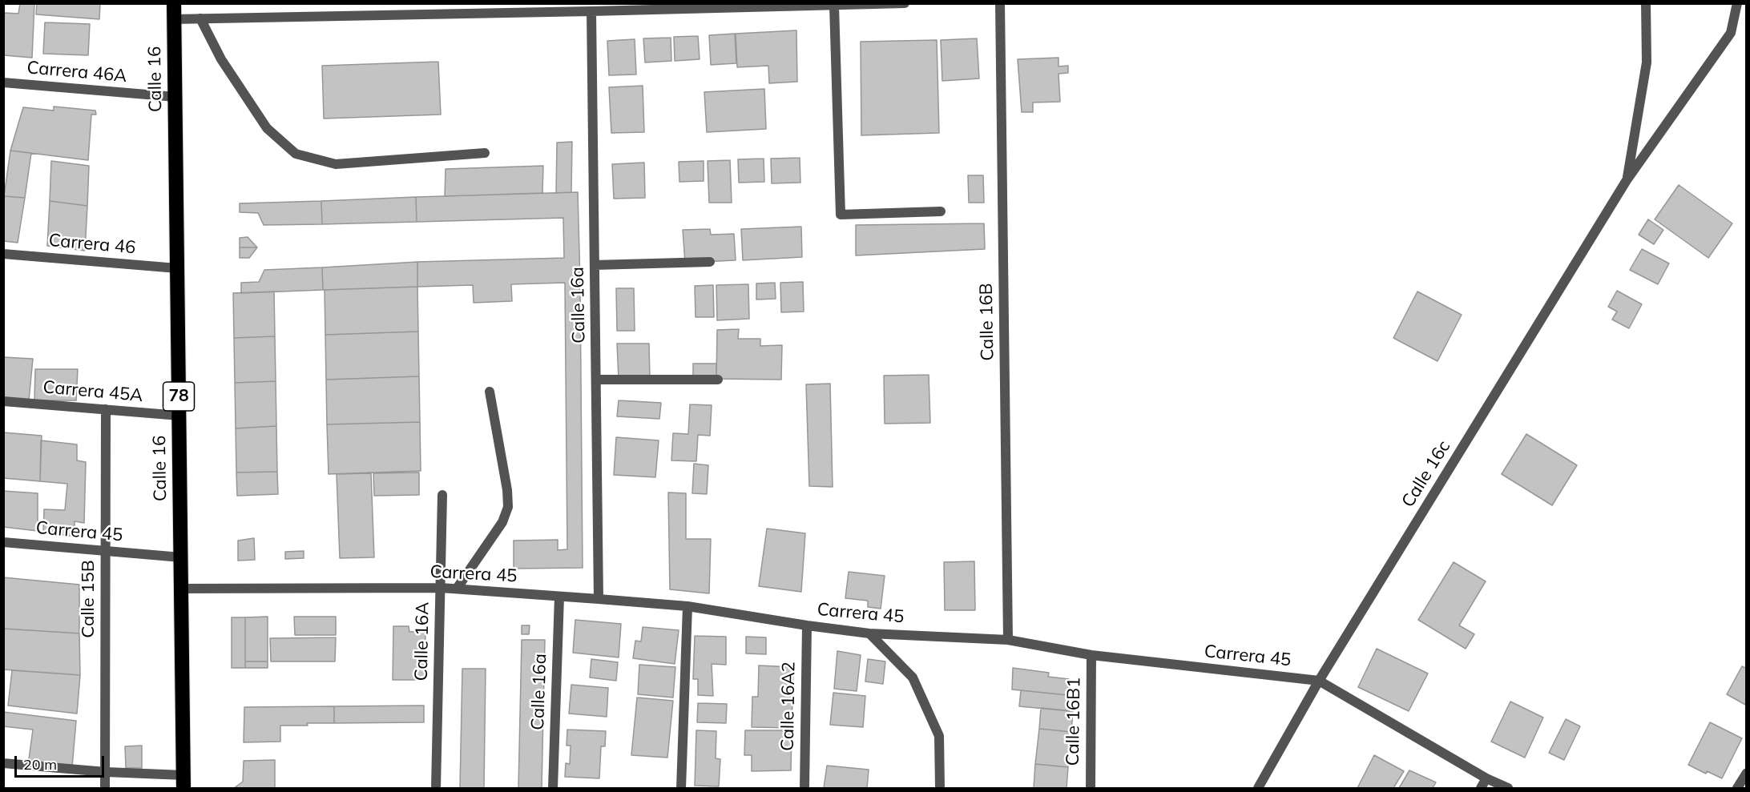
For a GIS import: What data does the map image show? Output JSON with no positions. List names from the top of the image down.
{
  "streets": {
    "highway": ["Calle 16", "78"],
    "street": [
      "Carrera 46A",
      "Carrera 46",
      "Calle 16a",
      "Calle 16B",
      "Carrera 45A",
      "Calle 16c",
      "Carrera 45",
      "Calle 15B",
      "Calle 16A",
      "Calle 16A2",
      "Calle 16B1"
    ]
  },
  "crossings": [
    ["Carrera 46A", "Calle 16"],
    ["Calle 16", "Carrera 46"],
    ["Calle 16", "Carrera 45A"],
    ["Calle 16", "Carrera 45"],
    ["Calle 16a", "Carrera 45"],
    ["Calle 16B", "Carrera 45"],
    ["Carrera 45A", "Calle 15B"],
    ["Calle 16c", "Carrera 45"],
    ["Carrera 45", "Calle 15B"],
    ["Carrera 45", "Calle 16A"],
    ["Carrera 45", "Calle 16A2"],
    ["Carrera 45", "Calle 16B1"]
  ],
  "scale_bar": "20 m"
}
